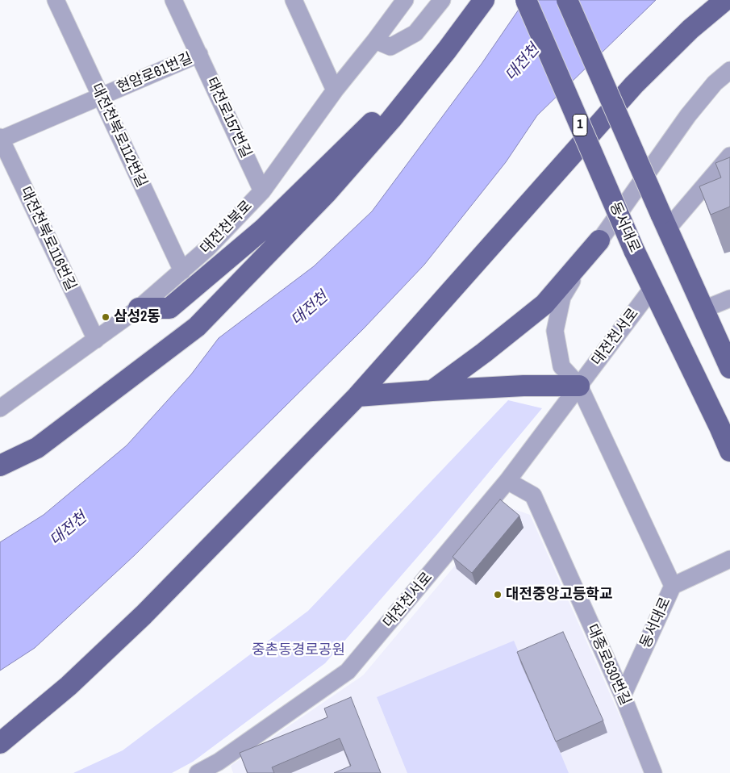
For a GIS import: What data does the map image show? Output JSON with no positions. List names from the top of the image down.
{
  "streets": {
    "main road": ["1", "동서대로"],
    "street": [
      "현암로61번길",
      "태전로157번길",
      "대전천북로112번길",
      "대전천북로",
      "대전천북로116번길",
      "대전천서로",
      "대종로630번길"
    ]
  },
  "crossings": [
    ["현암로61번길", "태전로157번길"],
    ["현암로61번길", "대전천북로112번길"],
    ["현암로61번길", "대전천북로116번길"],
    ["태전로157번길", "대전천북로"],
    ["대전천북로112번길", "대전천북로"],
    ["대전천북로", "대전천북로116번길"],
    ["동서대로", "대전천서로"],
    ["동서대로", "대종로630번길"],
    ["대전천서로", "대종로630번길"]
  ],
  "water": ["대전천"],
  "parks": ["중촌동경로공원"],
  "places": ["삼성2동", "대전중앙고등학교"]
}
